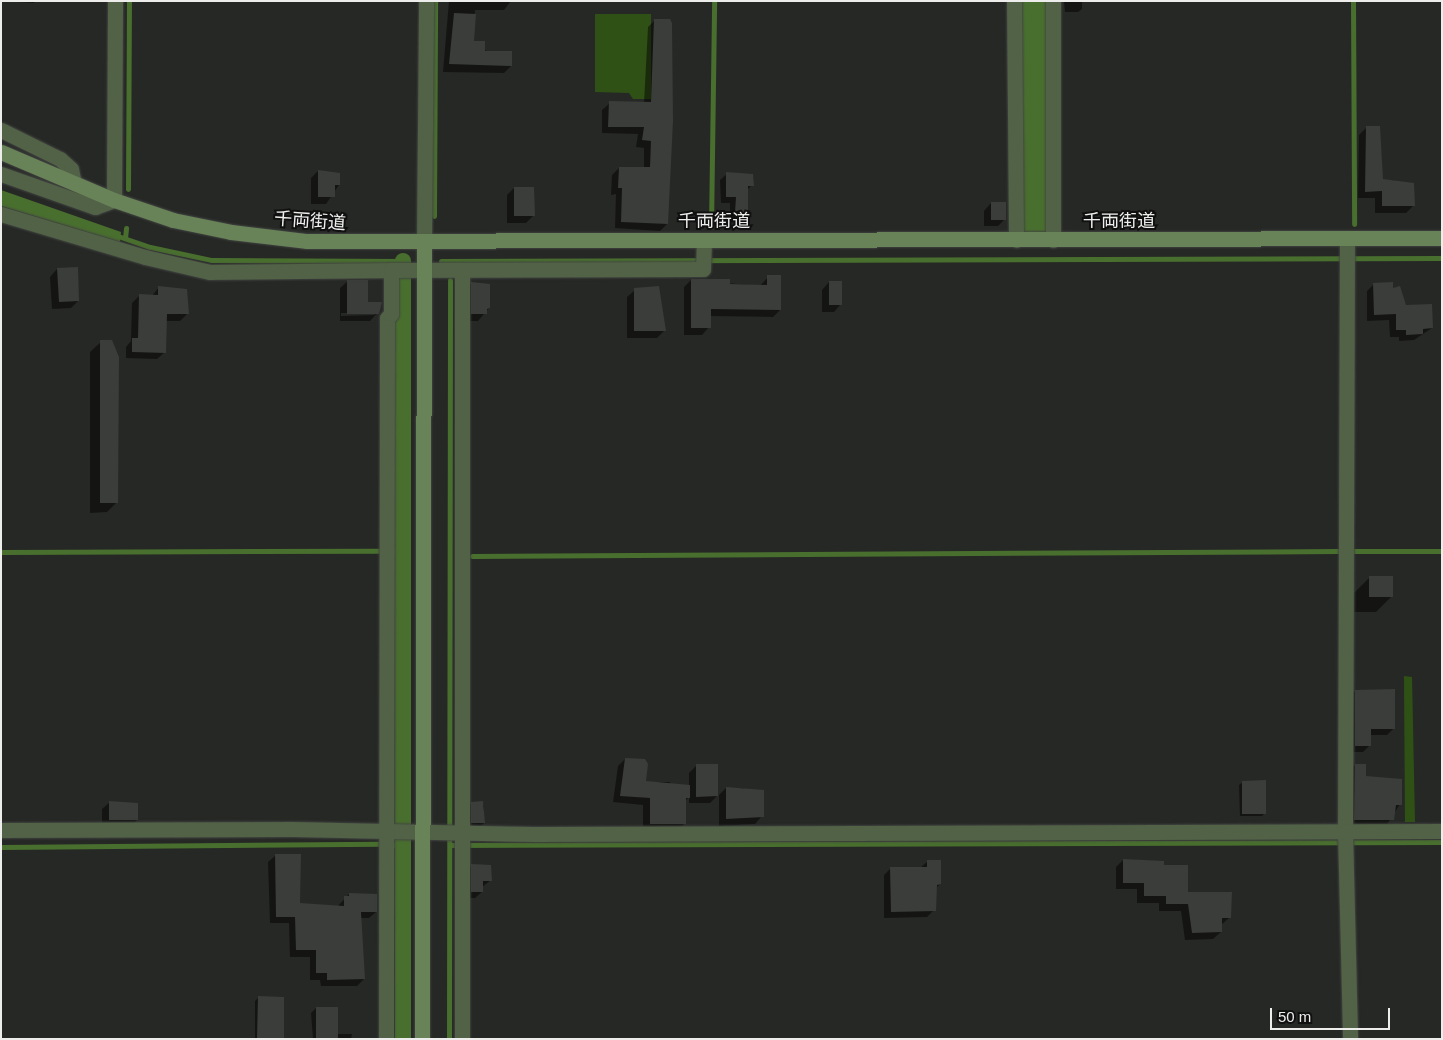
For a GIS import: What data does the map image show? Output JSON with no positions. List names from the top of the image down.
{
  "streets": {
    "street": ["千両街道"]
  },
  "scale_bar": "50 m"
}
